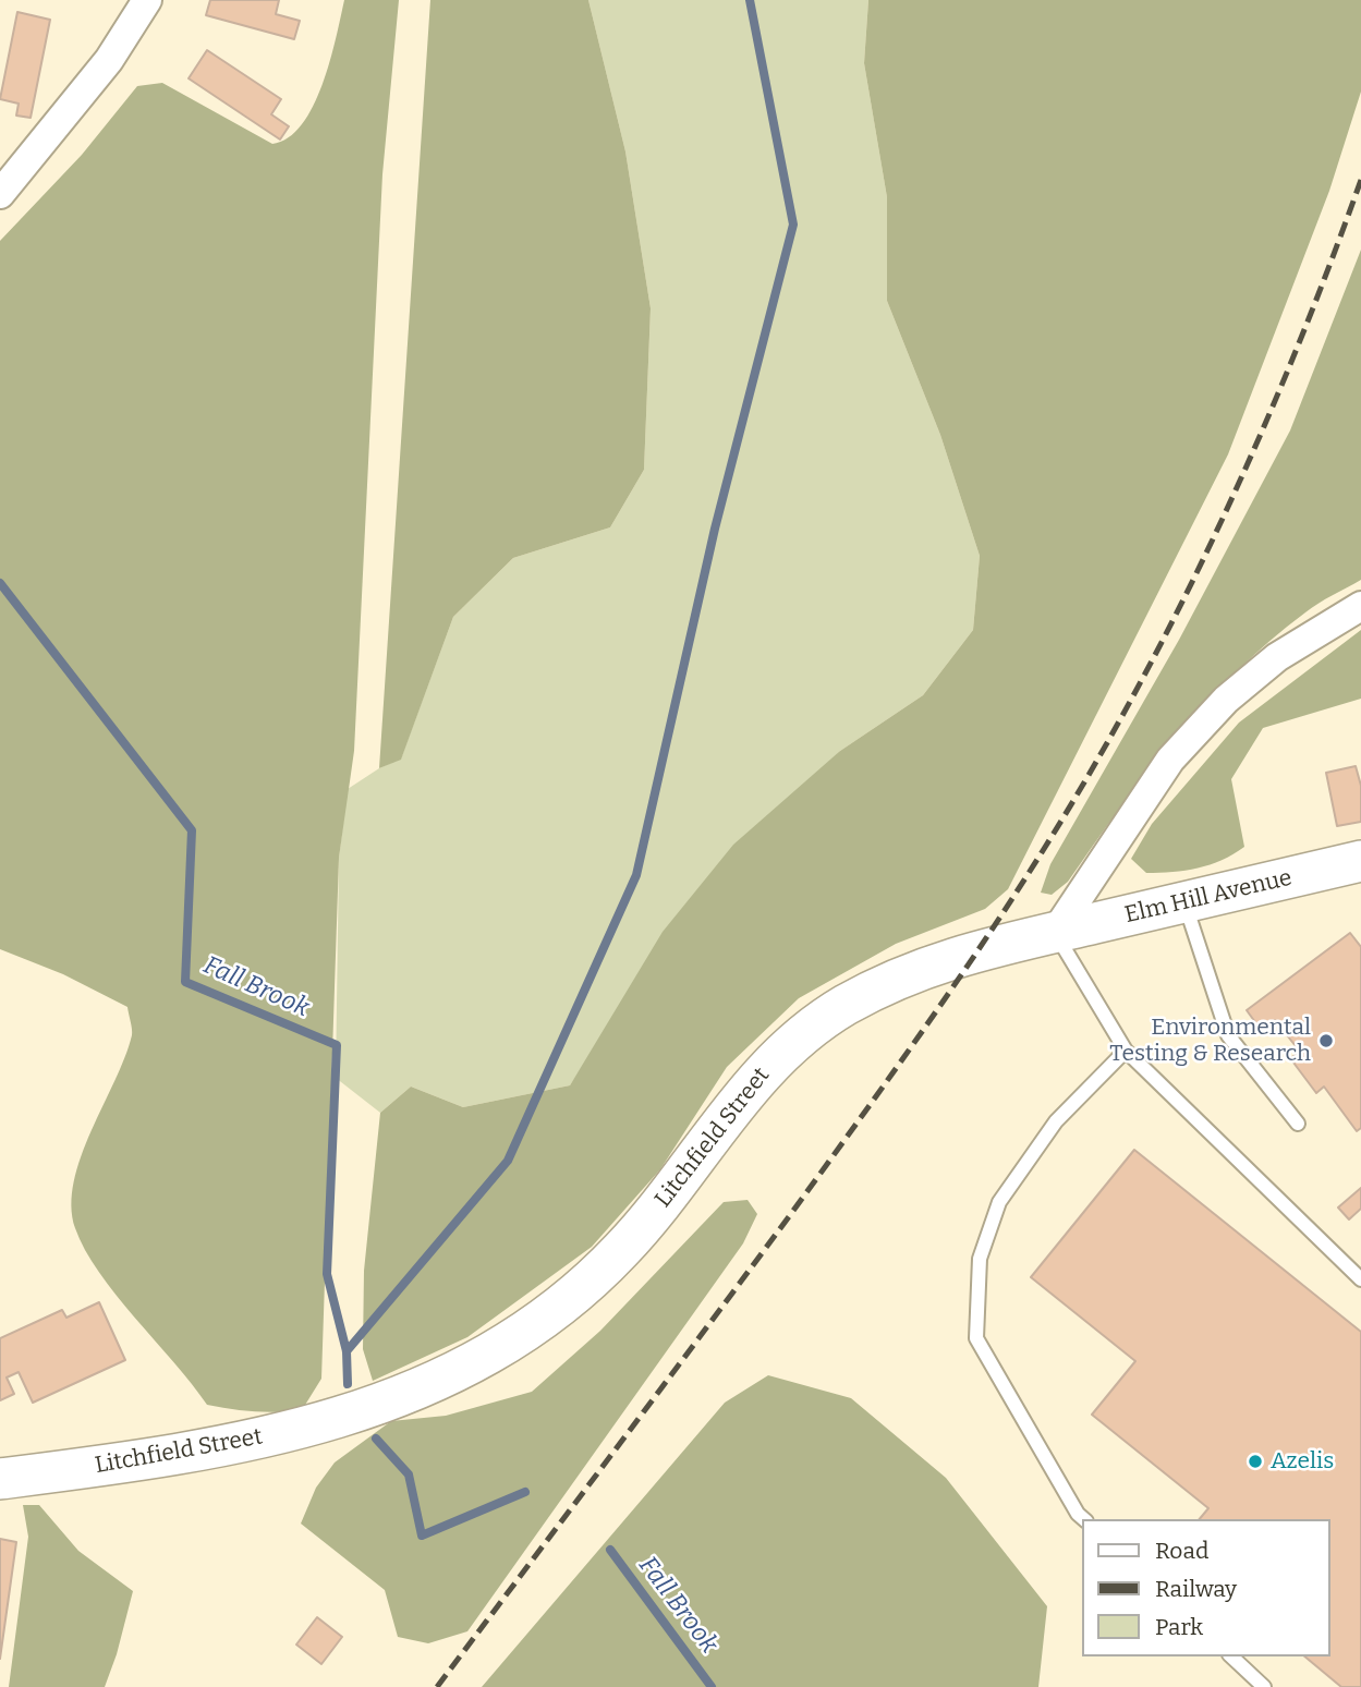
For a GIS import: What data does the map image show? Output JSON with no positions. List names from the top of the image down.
{
  "streets": {
    "main road": ["Elm Hill Avenue", "Litchfield Street"]
  },
  "crossings": [
    ["Elm Hill Avenue", "Litchfield Street"]
  ],
  "water": ["Fall Brook"],
  "places": ["Environmental Testing & Research", "Azelis"],
  "legend": ["Road", "Railway", "Park"]
}
